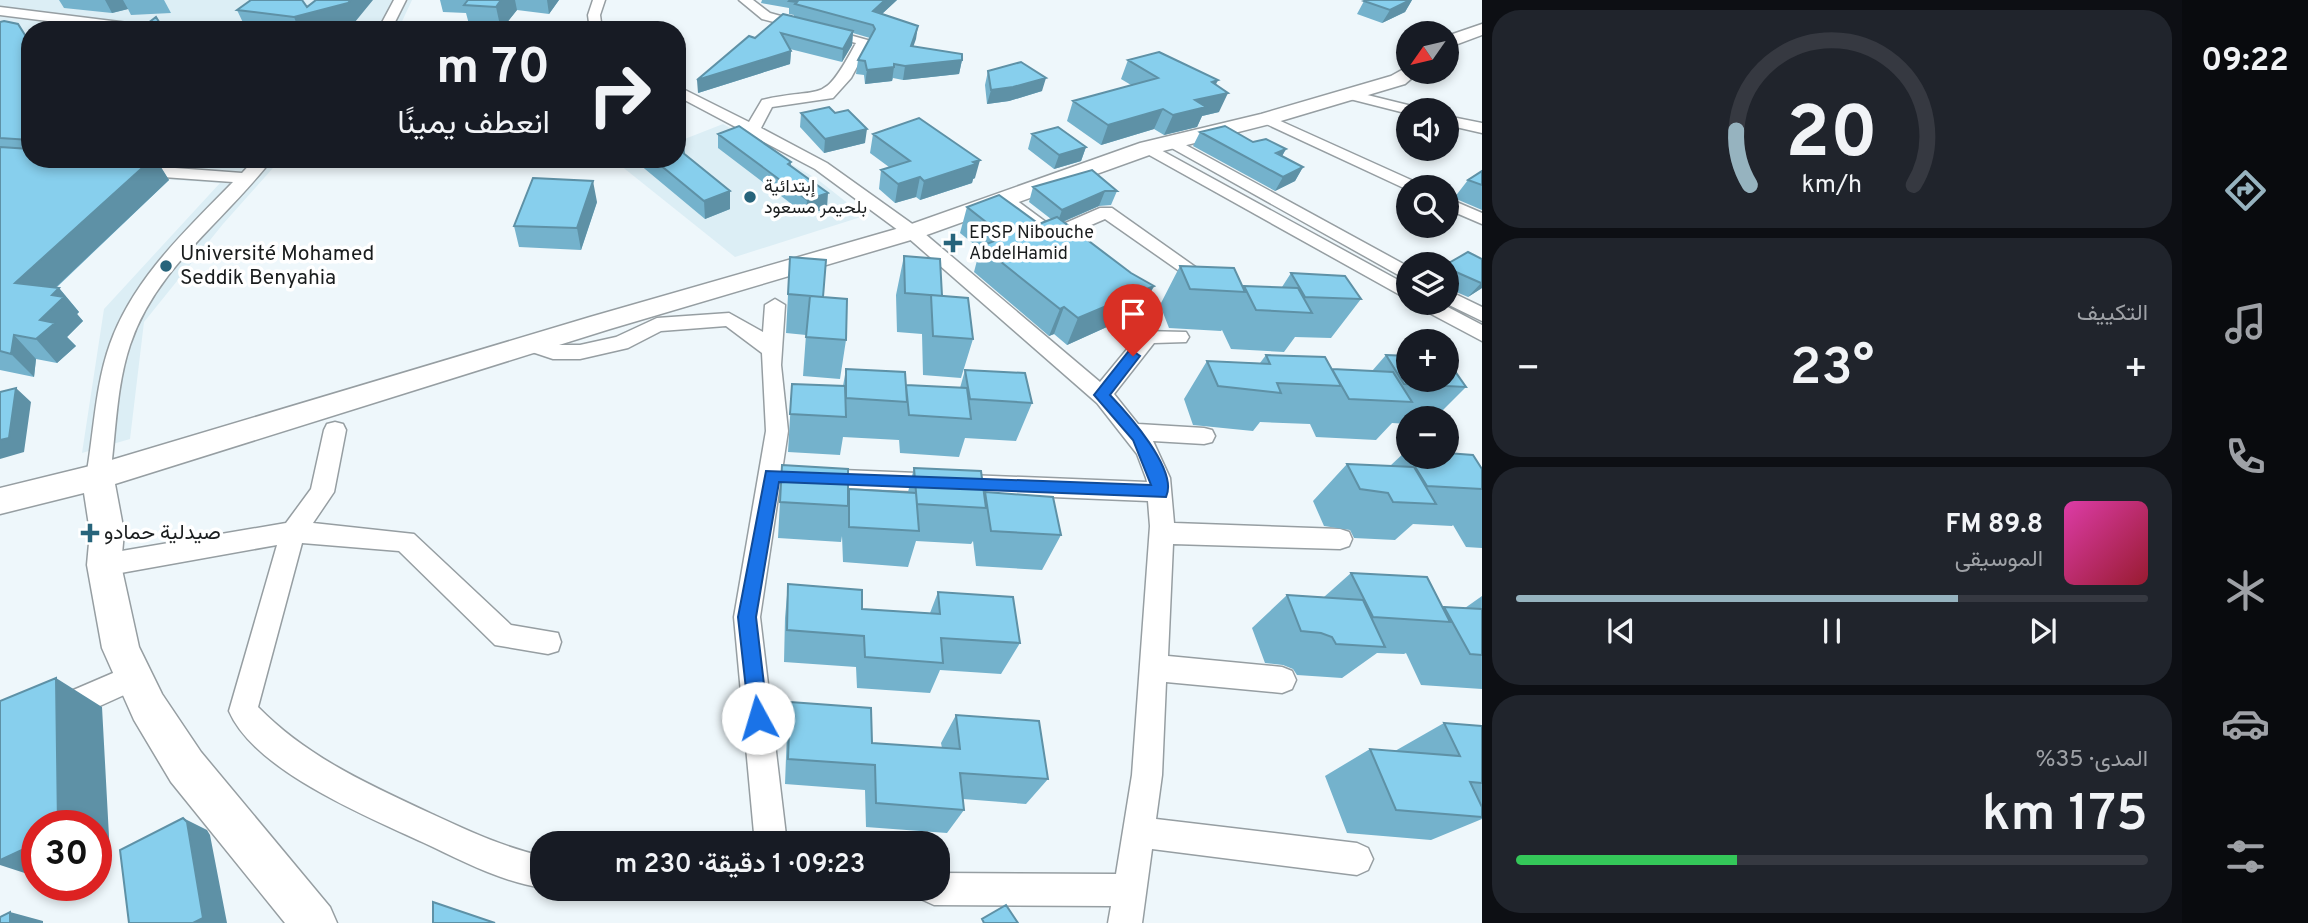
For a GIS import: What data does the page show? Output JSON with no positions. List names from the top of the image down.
{
  "places": {
    "other": ["إبتدائية بلحيمر مسعود", "Université Mohamed Seddik Benyahia"],
    "health": ["EPSP Nibouche AbdelHamid", "صيدلية حمادو"]
  },
  "north": "bottom left",
  "page": {
    "tabs": "09:22",
    "map_buttons": ["+", "−"],
    "turn": ["70 m", "انعطف يمينًا"],
    "tile": [
      "التكييف",
      ["المدى · 35%", "175 km"]
    ],
    "heat": ["−", "23°", "+"],
    "song": ["89.8 FM", "الموسيقى"],
    "limit": "30",
    "trip": "09:23 · 1 دقيقة · 230 m",
    "gauge": ["20", "km/h"]
  }
}
